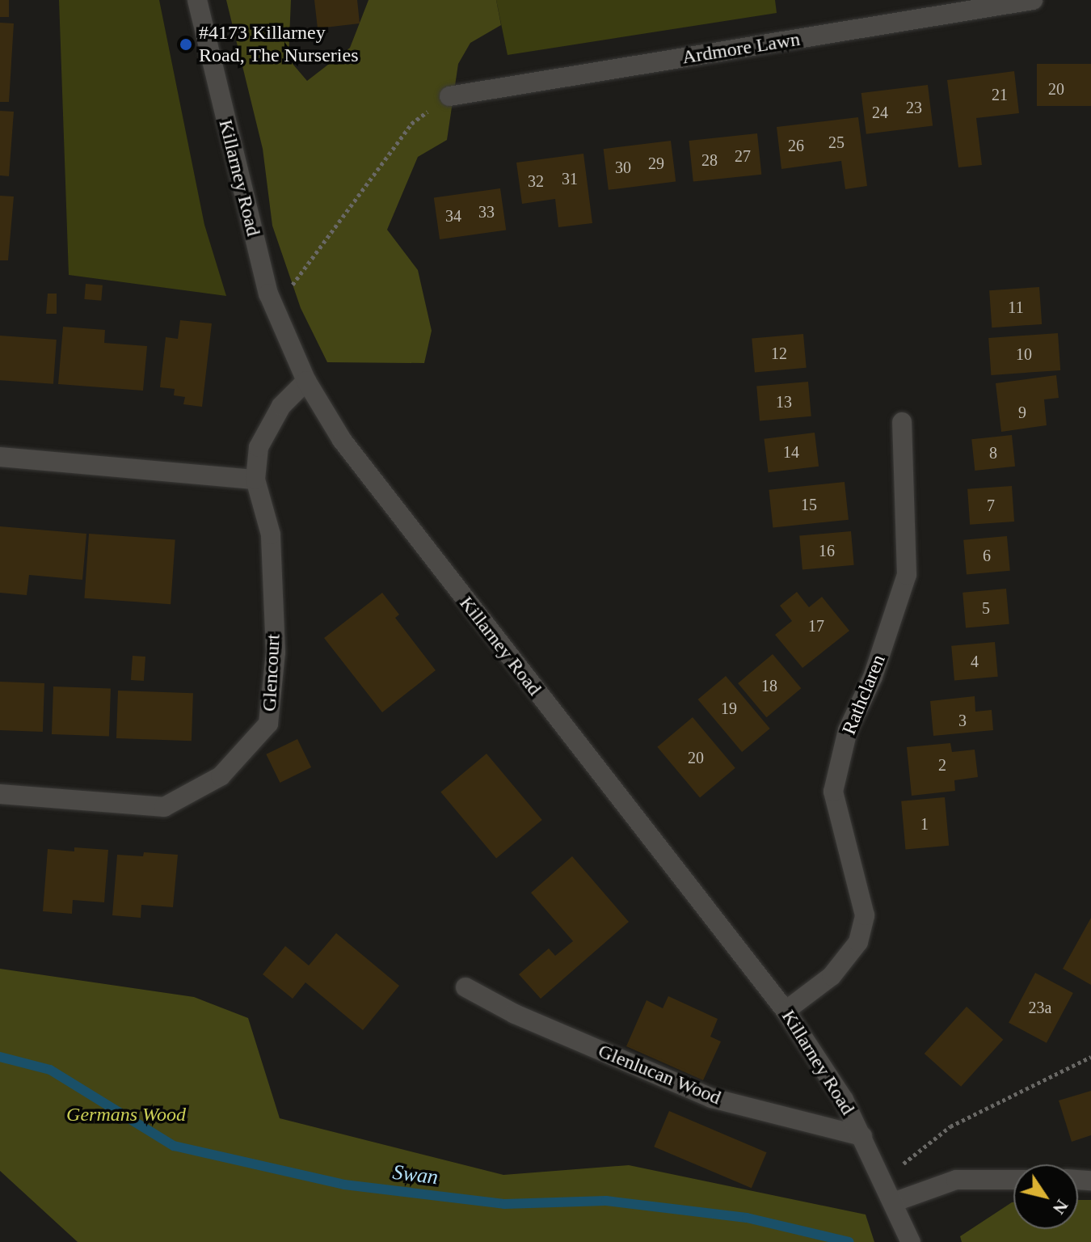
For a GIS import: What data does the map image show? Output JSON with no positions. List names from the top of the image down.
{
  "streets": {
    "street": [
      "Ardmore Lawn",
      "Killarney Road",
      "Glencourt",
      "Rathclaren",
      "Glenlucan Wood"
    ]
  },
  "crossings": [
    ["Killarney Road", "Glencourt"],
    ["Killarney Road", "Rathclaren"],
    ["Killarney Road", "Glenlucan Wood"]
  ],
  "water": ["Swan"],
  "parks": ["Germans Wood"],
  "places": ["#4173 Killarney Road, The Nurseries"],
  "house_numbers": [
    "20",
    "21",
    "23",
    "24",
    "25",
    "26",
    "27",
    "28",
    "29",
    "30",
    "31",
    "32",
    "33",
    "34",
    "11",
    "12",
    "10",
    "13",
    "9",
    "14",
    "8",
    "15",
    "7",
    "16",
    "6",
    "5",
    "17",
    "4",
    "18",
    "19",
    "3",
    "20",
    "2",
    "1",
    "23a"
  ],
  "north": "bottom right"
}
